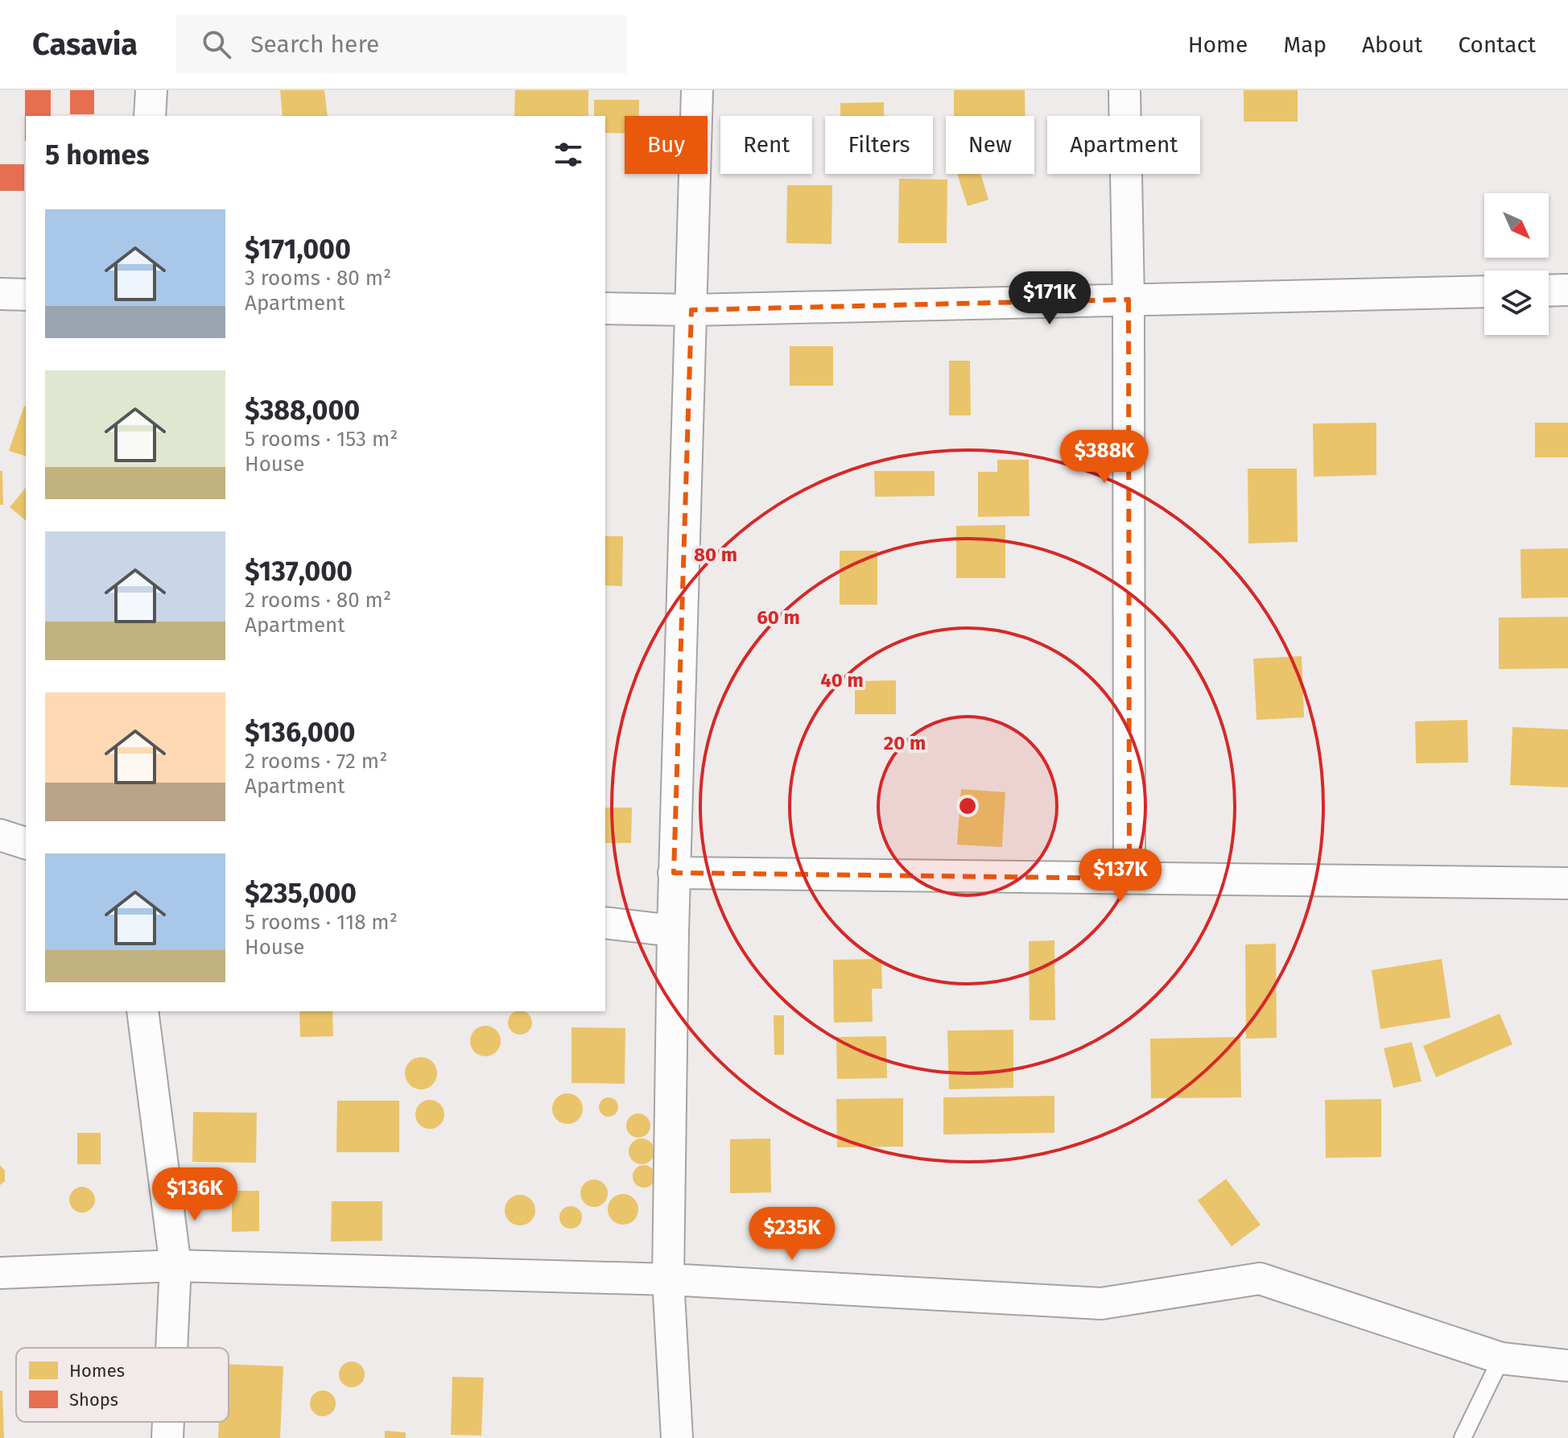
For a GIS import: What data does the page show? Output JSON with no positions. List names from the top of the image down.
{
  "legend": ["Homes", "Shops"],
  "north": "bottom right",
  "page": {
    "header": "Casavia",
    "search": "Search here",
    "nav": [
      "Home",
      "Map",
      "About",
      "Contact"
    ],
    "chip": [
      "Buy",
      "Rent",
      "Filters",
      "New",
      "Apartment"
    ],
    "heading": "5 homes",
    "list": [
      {
        "name": "$171,000",
        "note": "3 rooms · 80 m² · Apartment"
      },
      {
        "name": "$388,000",
        "note": "5 rooms · 153 m² · House"
      },
      {
        "name": "$137,000",
        "note": "2 rooms · 80 m² · Apartment"
      },
      {
        "name": "$136,000",
        "note": "2 rooms · 72 m² · Apartment"
      },
      {
        "name": "$235,000",
        "note": "5 rooms · 118 m² · House"
      }
    ],
    "price": [
      "$171K",
      "$388K",
      "$137K",
      "$136K",
      "$235K"
    ]
  },
  "rings": [
    "80 m",
    "60 m",
    "40 m",
    "20 m"
  ]
}
